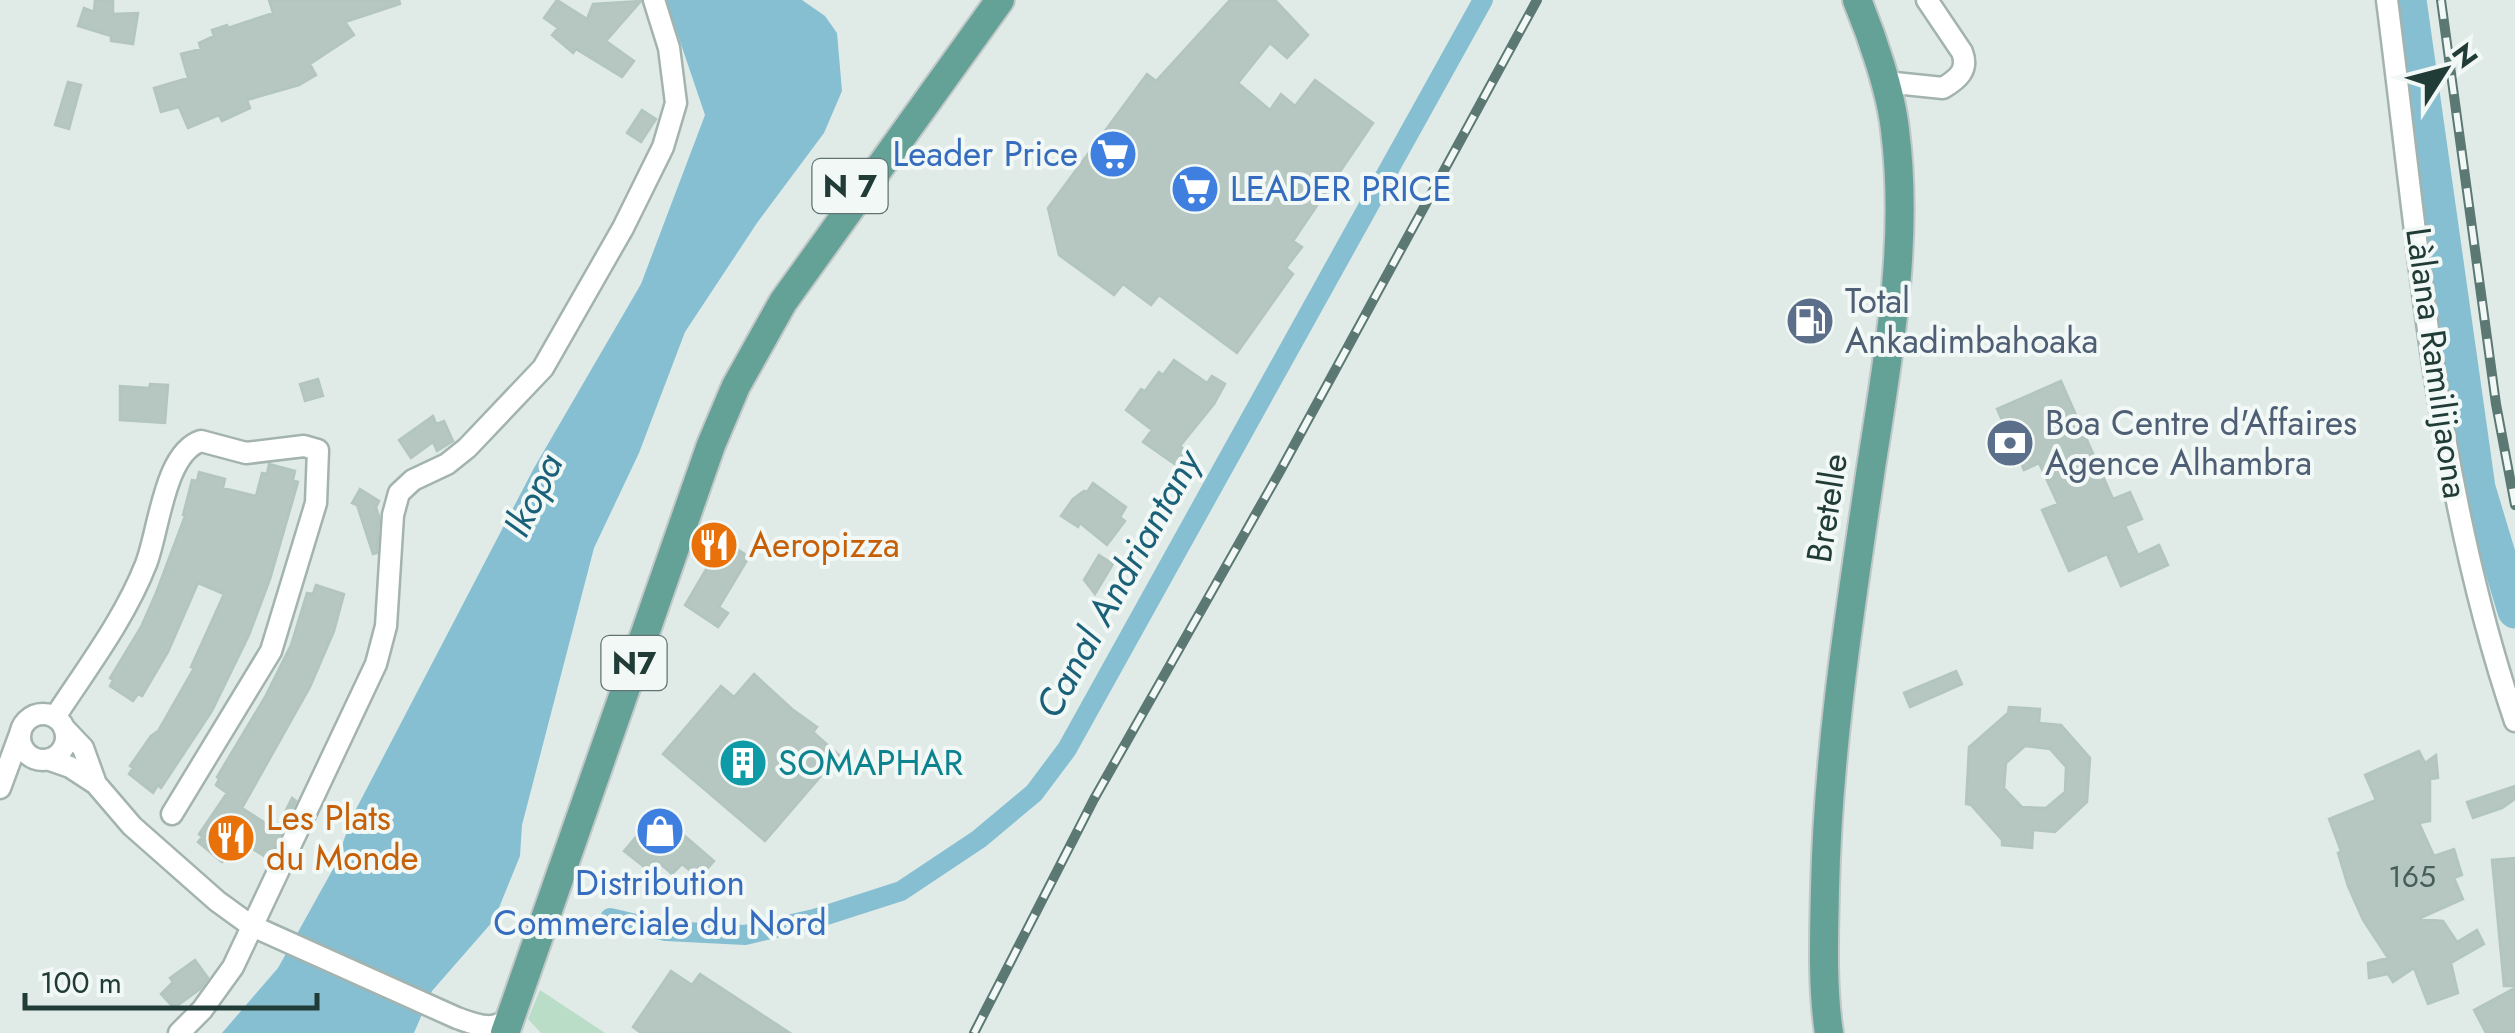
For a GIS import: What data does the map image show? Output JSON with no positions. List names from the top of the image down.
{
  "streets": {
    "main road": ["N 7", "Bretelle", "N7"],
    "street": ["Làlana Ramilijaona"]
  },
  "crossings": [
    ["N 7", "N7"]
  ],
  "water": ["Ikopa", "Canal Andriantany"],
  "places": {
    "supermarket": ["Leader Price", "LEADER PRICE"],
    "fuel station": ["Total Ankadimbahoaka"],
    "bank": ["Boa Centre d'Affaires Agence Alhambra"],
    "restaurant": ["Aeropizza", "Les Plats du Monde"],
    "building": ["SOMAPHAR"],
    "shop": ["Distribution Commerciale du Nord"]
  },
  "house_numbers": ["165"],
  "scale_bar": "100 m",
  "north": "top right"
}
